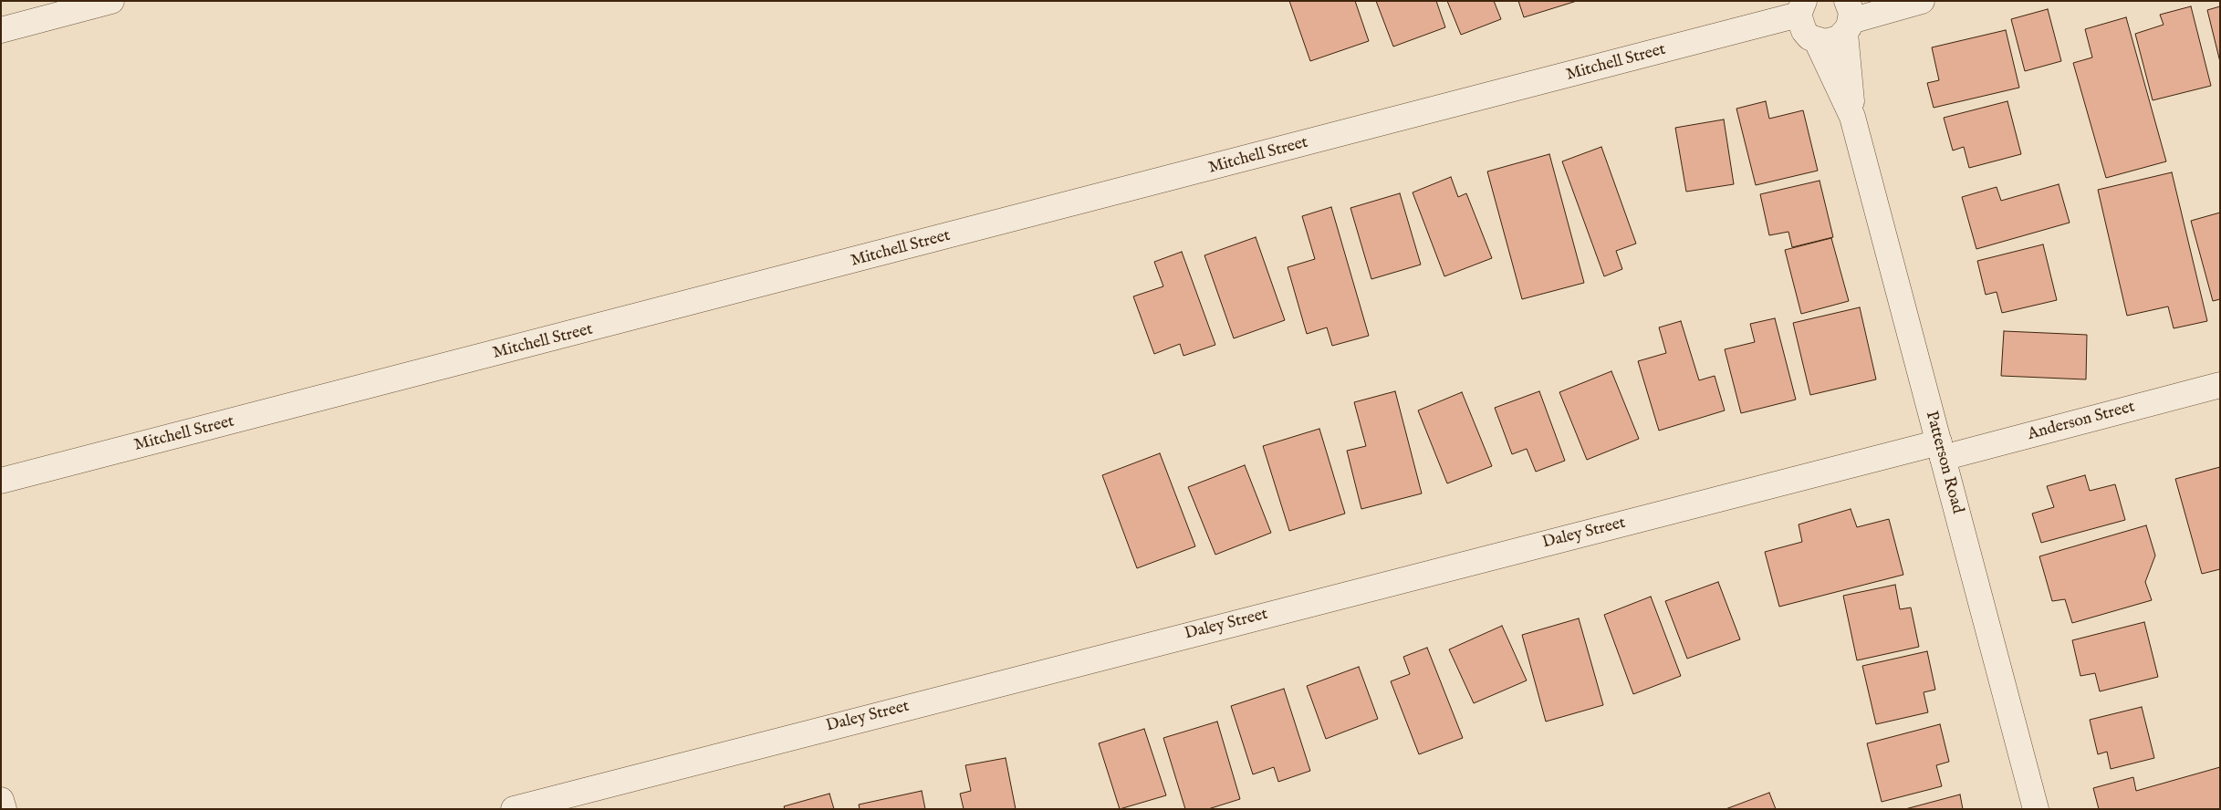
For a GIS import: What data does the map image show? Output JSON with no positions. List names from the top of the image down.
{
  "streets": {
    "street": [
      "Mitchell Street",
      "Anderson Street",
      "Patterson Road",
      "Daley Street"
    ]
  },
  "crossings": [
    ["Mitchell Street", "Patterson Road"],
    ["Anderson Street", "Patterson Road"],
    ["Anderson Street", "Daley Street"],
    ["Patterson Road", "Daley Street"]
  ]
}
